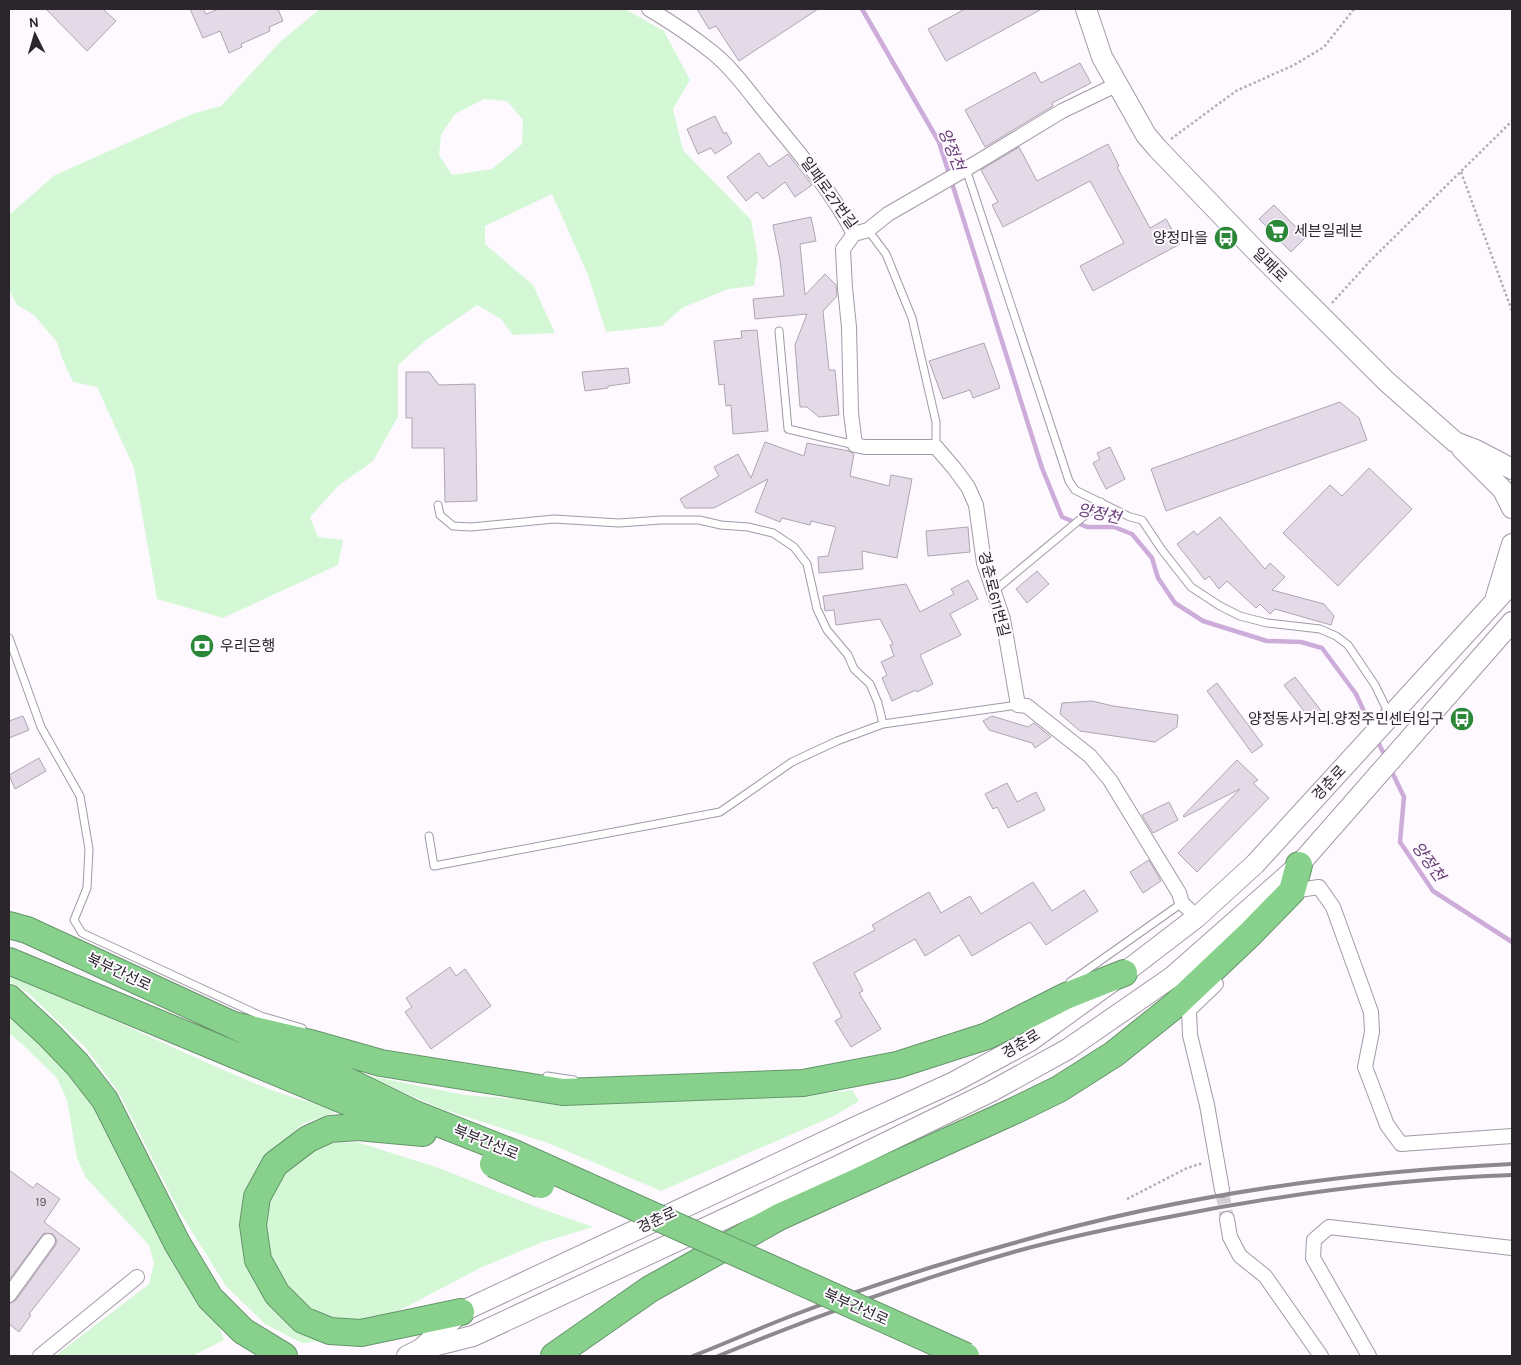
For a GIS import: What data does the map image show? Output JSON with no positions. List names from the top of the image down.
{
  "streets": {
    "highway": ["북부간선로"],
    "main road": ["일패로", "경춘로"],
    "street": ["일패로27번길", "경춘로611번길"]
  },
  "crossings": [
    ["일패로27번길", "일패로"]
  ],
  "water": ["양정천"],
  "places": {
    "supermarket": ["세븐일레븐"],
    "bus stop": ["양정마을", "양정동사거리.양정주민센터입구"],
    "bank": ["우리은행"]
  },
  "house_numbers": ["19"],
  "north": "top"
}
